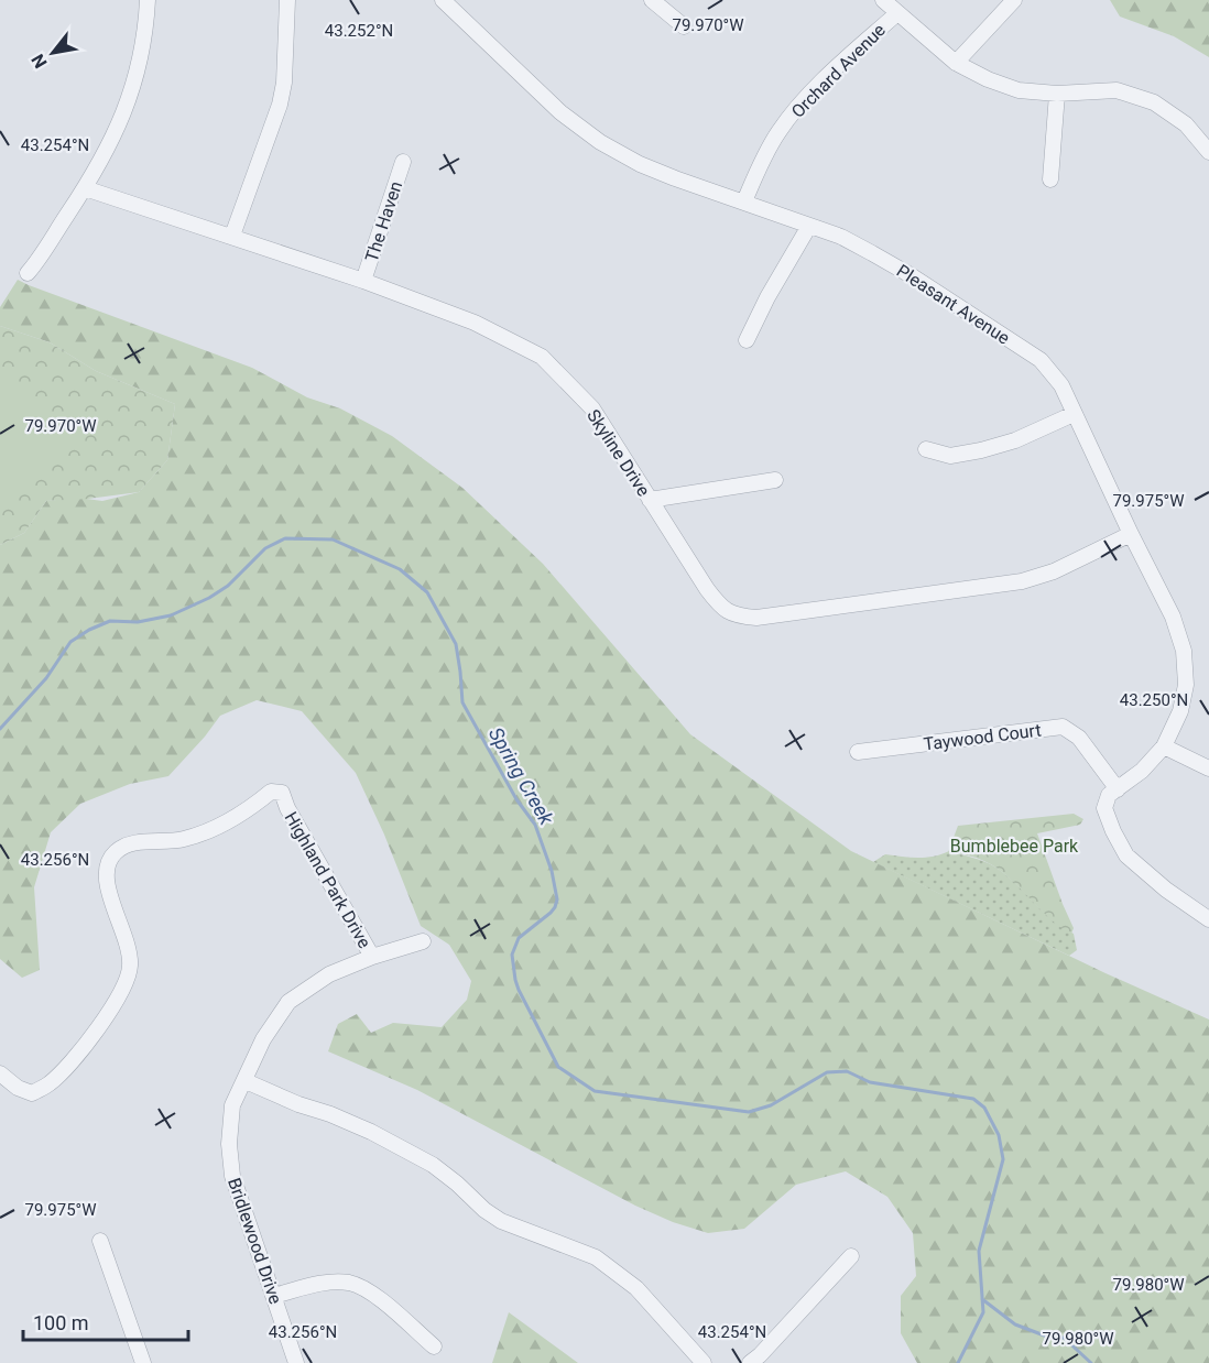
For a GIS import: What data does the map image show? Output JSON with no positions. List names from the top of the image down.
{
  "streets": {
    "street": [
      "Orchard Avenue",
      "The Haven",
      "Pleasant Avenue",
      "Skyline Drive",
      "Taywood Court",
      "Highland Park Drive",
      "Bridlewood Drive"
    ]
  },
  "crossings": [
    ["Orchard Avenue", "Pleasant Avenue"],
    ["The Haven", "Skyline Drive"],
    ["Pleasant Avenue", "Skyline Drive"],
    ["Pleasant Avenue", "Taywood Court"],
    ["Highland Park Drive", "Bridlewood Drive"]
  ],
  "water": ["Spring Creek"],
  "parks": ["Bumblebee Park"],
  "scale_bar": "100 m",
  "north": "bottom left",
  "coordinates": [
    "79.970°W",
    "43.252°N",
    "43.254°N",
    "79.975°W",
    "43.250°N",
    "43.256°N",
    "79.980°W"
  ]
}
